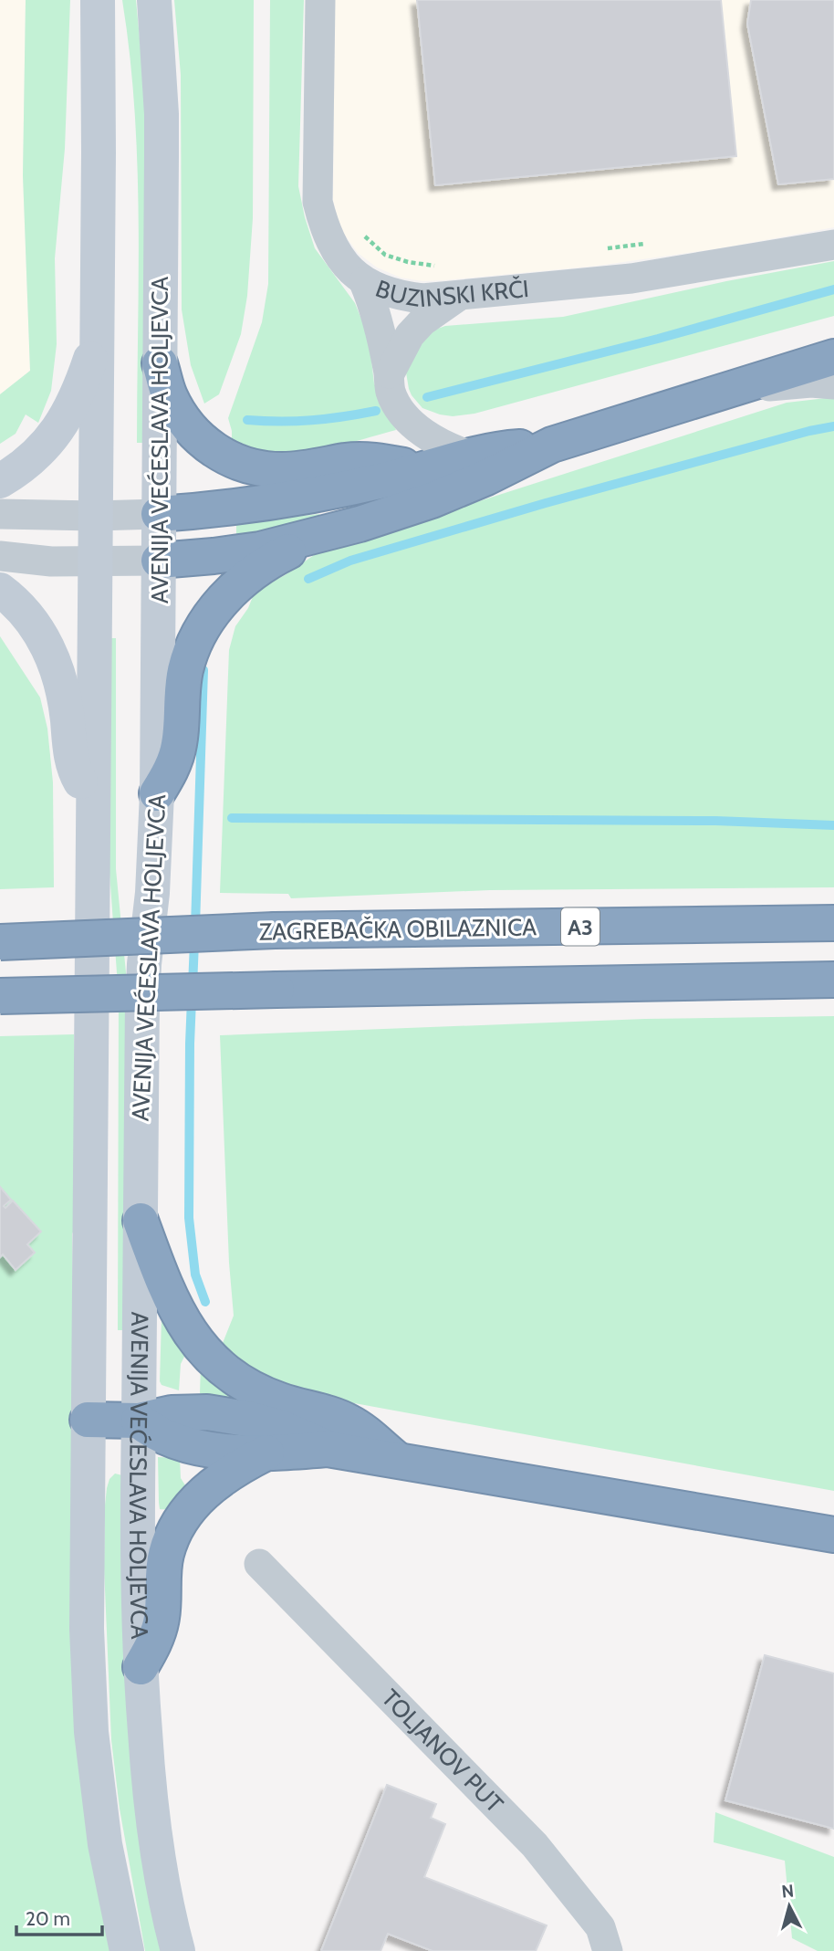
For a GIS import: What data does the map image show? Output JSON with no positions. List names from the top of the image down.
{
  "streets": {
    "highway": ["A3", "ZAGREBAČKA OBILAZNICA"],
    "main road": ["AVENIJA VEĆESLAVA HOLJEVCA"],
    "street": ["BUZINSKI KRČI", "TOLJANOV PUT"]
  },
  "scale_bar": "20 m",
  "north": "top"
}
